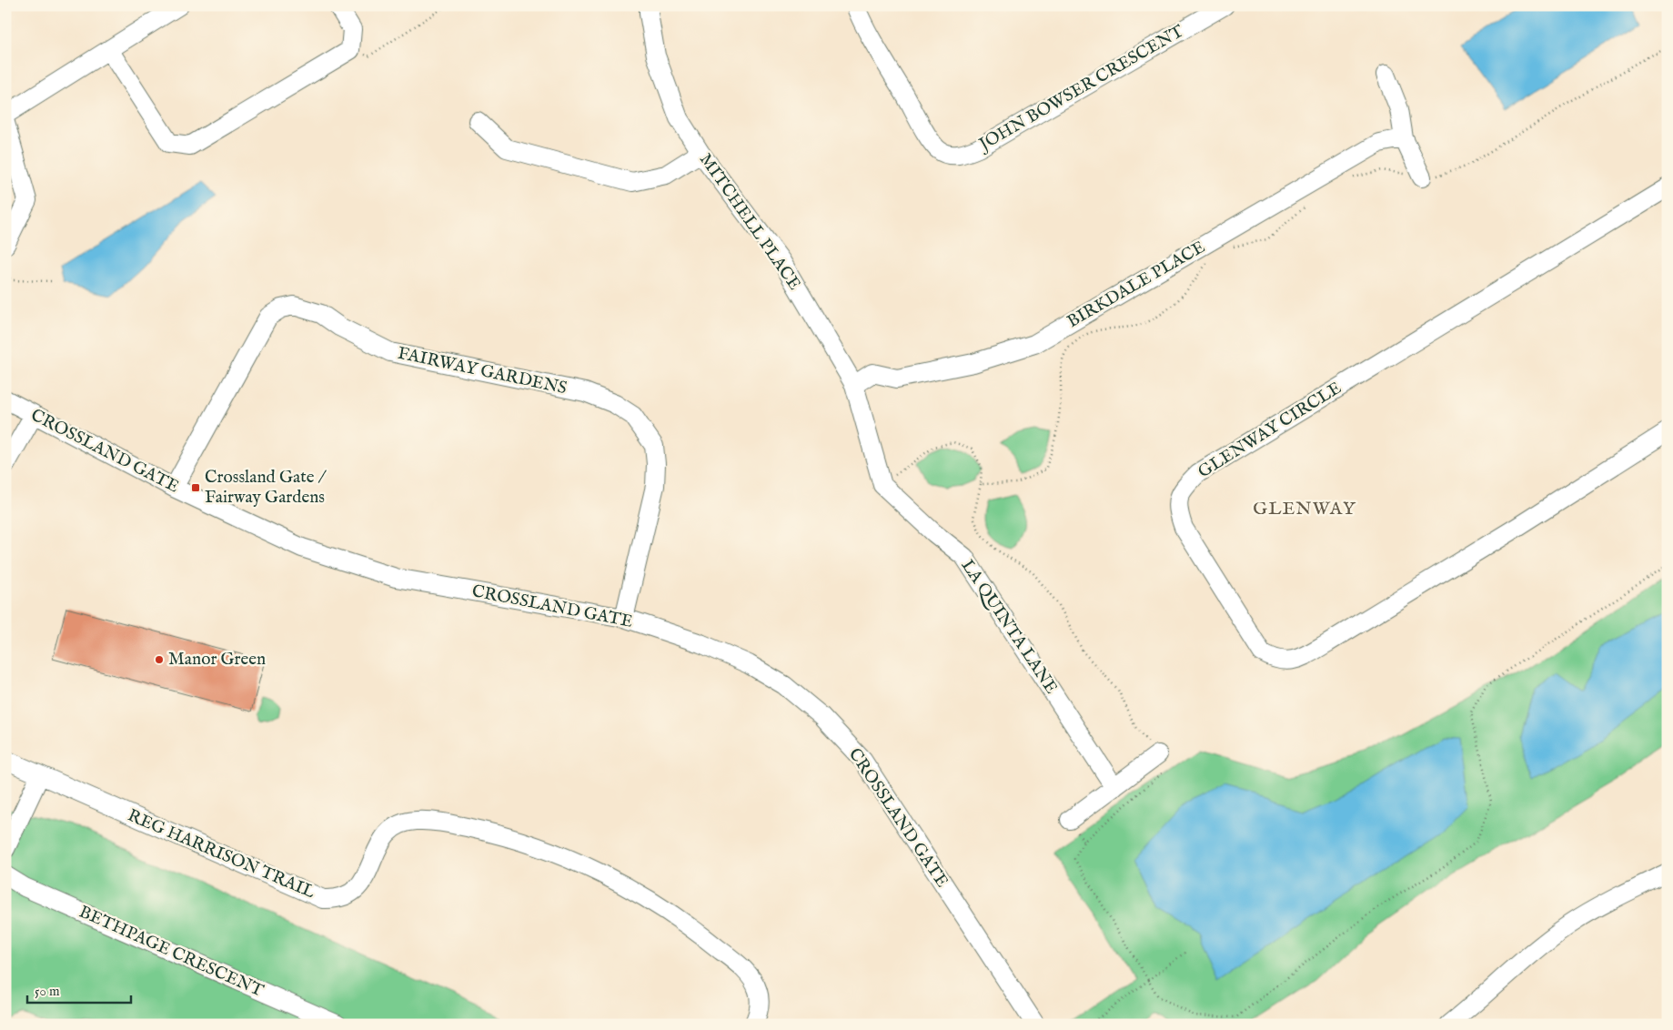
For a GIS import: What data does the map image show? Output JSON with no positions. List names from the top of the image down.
{
  "streets": {
    "street": [
      "JOHN BOWSER CRESCENT",
      "MITCHELL PLACE",
      "BIRKDALE PLACE",
      "FAIRWAY GARDENS",
      "GLENWAY CIRCLE",
      "CROSSLAND GATE",
      "LA QUINTA LANE",
      "REG HARRISON TRAIL",
      "BETHPAGE CRESCENT"
    ]
  },
  "crossings": [
    ["MITCHELL PLACE", "BIRKDALE PLACE"],
    ["MITCHELL PLACE", "LA QUINTA LANE"],
    ["FAIRWAY GARDENS", "CROSSLAND GATE"]
  ],
  "districts": ["GLENWAY"],
  "places": {
    "transit": ["Crossland Gate / Fairway Gardens"],
    "other": ["Manor Green"]
  },
  "scale_bar": "50 m"
}
